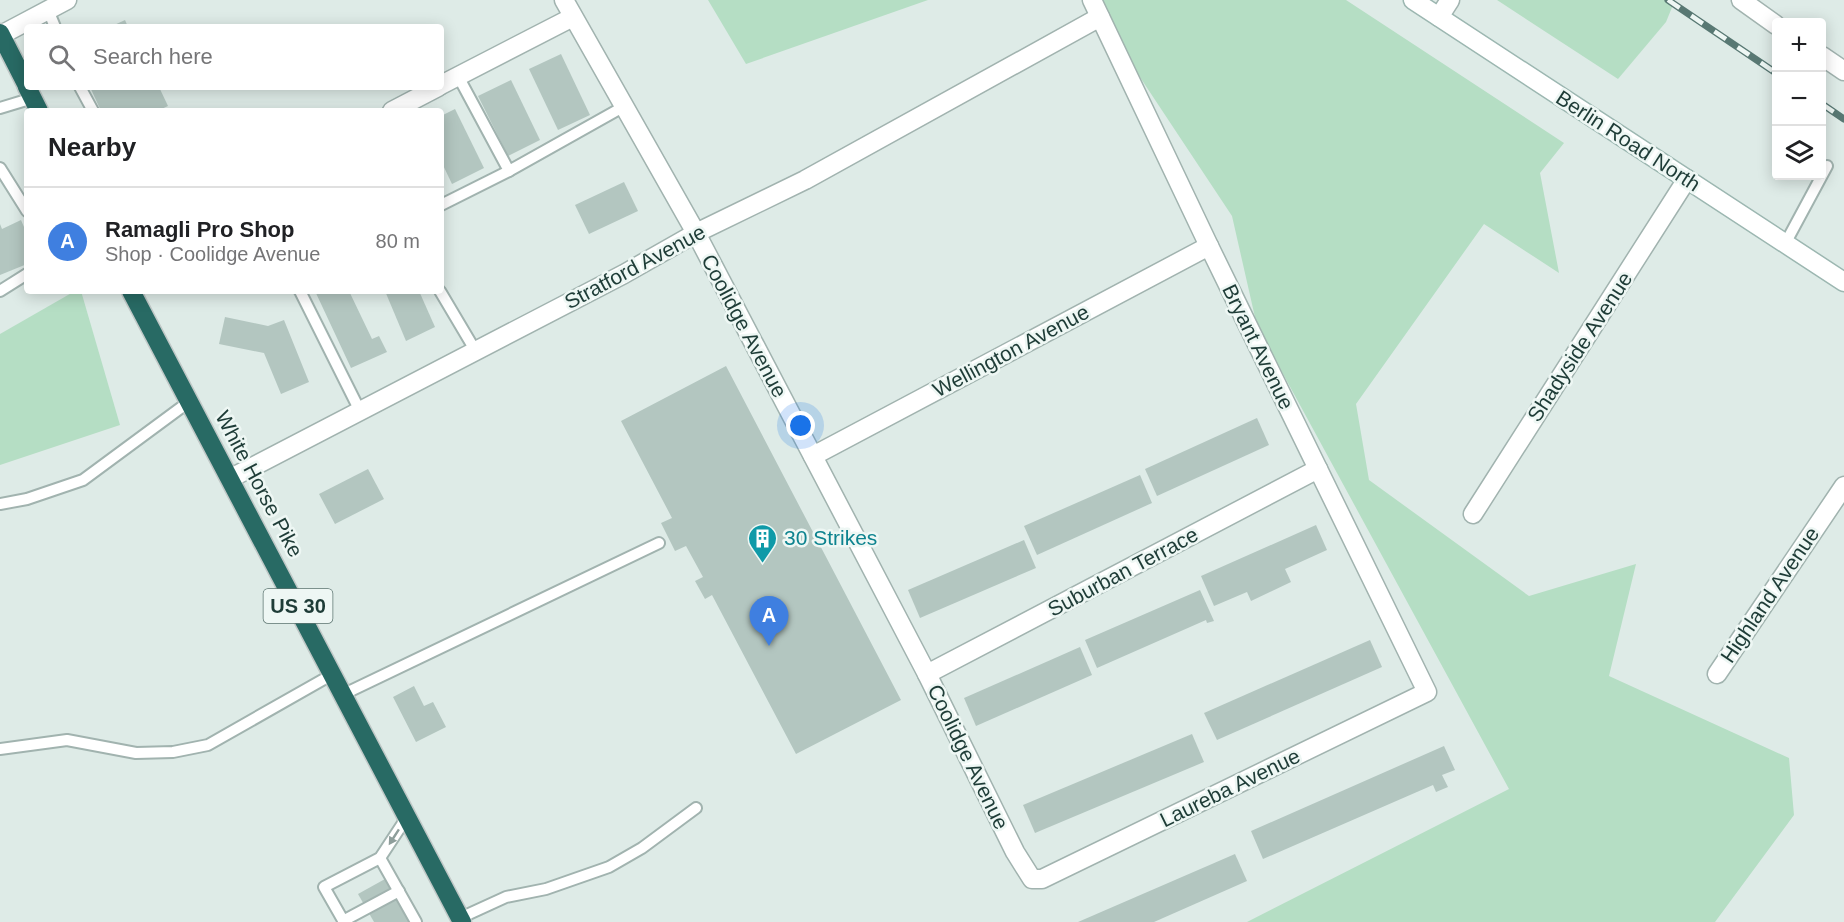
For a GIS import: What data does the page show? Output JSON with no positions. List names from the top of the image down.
{
  "streets": {
    "highway": ["White Horse Pike", "US 30"],
    "street": [
      "Berlin Road North",
      "Stratford Avenue",
      "Coolidge Avenue",
      "Bryant Avenue",
      "Shadyside Avenue",
      "Wellington Avenue",
      "Suburban Terrace",
      "Highland Avenue",
      "Laureba Avenue"
    ]
  },
  "crossings": [
    ["Berlin Road North", "Shadyside Avenue"],
    ["Stratford Avenue", "Coolidge Avenue"],
    ["Stratford Avenue", "Bryant Avenue"],
    ["Stratford Avenue", "White Horse Pike"],
    ["Coolidge Avenue", "Wellington Avenue"],
    ["Coolidge Avenue", "Suburban Terrace"],
    ["Coolidge Avenue", "Laureba Avenue"],
    ["Bryant Avenue", "Wellington Avenue"],
    ["Bryant Avenue", "Suburban Terrace"],
    ["Bryant Avenue", "Laureba Avenue"]
  ],
  "places": {
    "building": ["30 Strikes"]
  },
  "page": {
    "map_buttons": ["+", "−"],
    "search": "Search here",
    "heading": "Nearby",
    "list": [
      {
        "mark": "A",
        "name": "Ramagli Pro Shop",
        "note": "Shop · Coolidge Avenue",
        "value": "80 m"
      }
    ],
    "pins": "A"
  }
}
